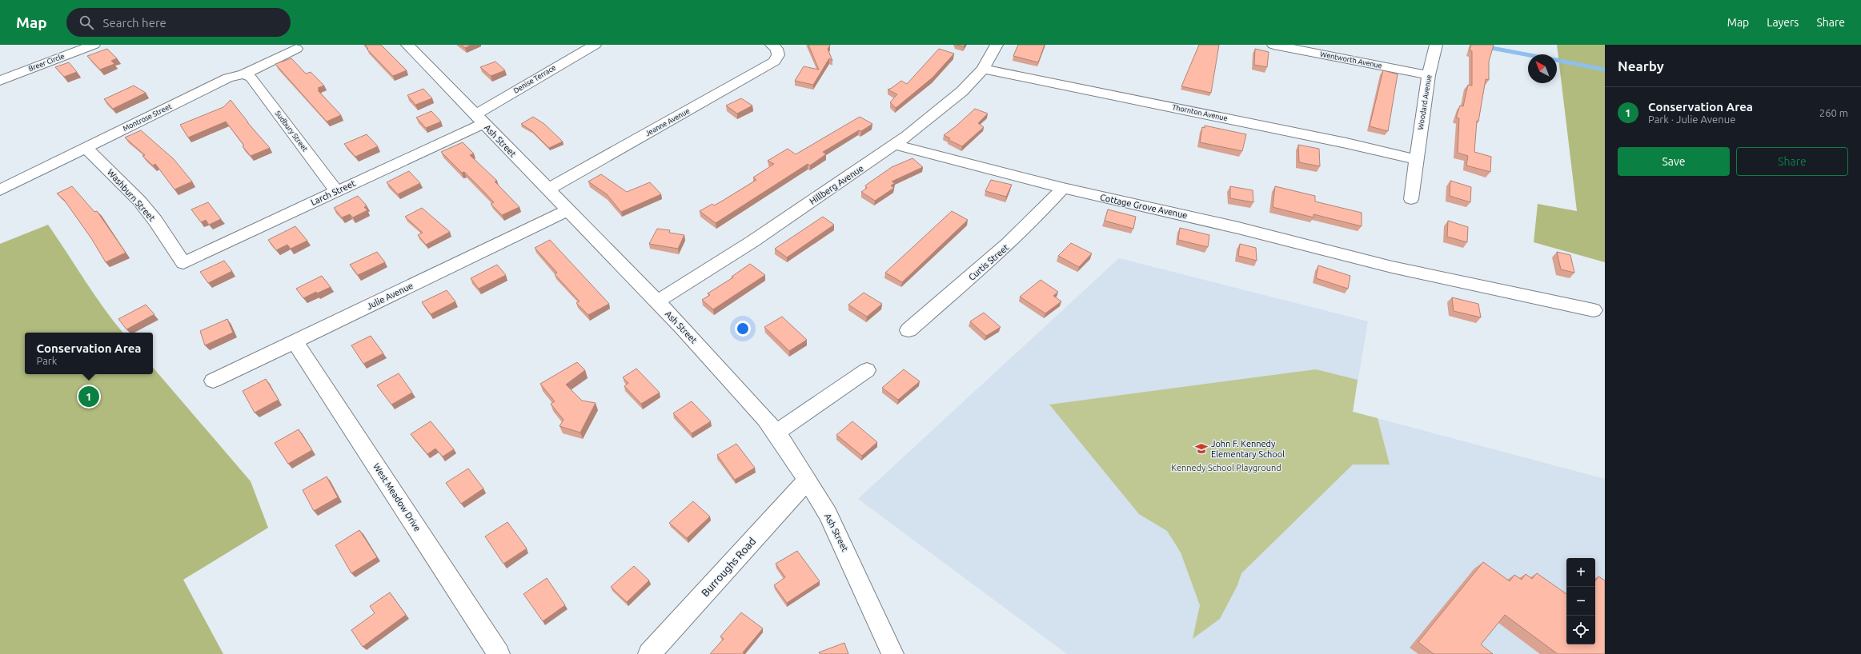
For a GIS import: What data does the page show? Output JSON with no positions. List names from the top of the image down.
{
  "streets": {
    "street": [
      "Wentworth Avenue",
      "Breer Circle",
      "Denise Terrace",
      "Woodard Avenue",
      "Thornton Avenue",
      "Montrose Street",
      "Jeanne Avenue",
      "Sudbury Street",
      "Ash Street",
      "Hillberg Avenue",
      "Larch Street",
      "Washburn Street",
      "Cottage Grove Avenue",
      "Curtis Street",
      "Julie Avenue",
      "West Meadow Drive",
      "Burroughs Road"
    ]
  },
  "crossings": [
    ["Wentworth Avenue", "Woodard Avenue"],
    ["Denise Terrace", "Ash Street"],
    ["Denise Terrace", "Larch Street"],
    ["Woodard Avenue", "Thornton Avenue"],
    ["Thornton Avenue", "Hillberg Avenue"],
    ["Montrose Street", "Sudbury Street"],
    ["Montrose Street", "Washburn Street"],
    ["Jeanne Avenue", "Ash Street"],
    ["Sudbury Street", "Larch Street"],
    ["Ash Street", "Hillberg Avenue"],
    ["Ash Street", "Larch Street"],
    ["Ash Street", "Julie Avenue"],
    ["Ash Street", "Burroughs Road"],
    ["Hillberg Avenue", "Cottage Grove Avenue"],
    ["Larch Street", "Washburn Street"],
    ["Cottage Grove Avenue", "Curtis Street"],
    ["Julie Avenue", "West Meadow Drive"]
  ],
  "parks": ["Kennedy School Playground"],
  "places": {
    "school or university": ["John F. Kennedy Elementary School"]
  },
  "north": "top left",
  "page": {
    "header": "Map",
    "search": "Search here",
    "nav": ["Map", "Layers", "Share"],
    "heading": "Nearby",
    "list": [
      {
        "mark": "1",
        "name": "Conservation Area",
        "note": "Park · Julie Avenue",
        "value": "260 m"
      }
    ],
    "buttons": ["Save", "Share"],
    "popup": ["Conservation Area", "Park"],
    "pins": "1",
    "map_buttons": ["+", "−"]
  }
}
